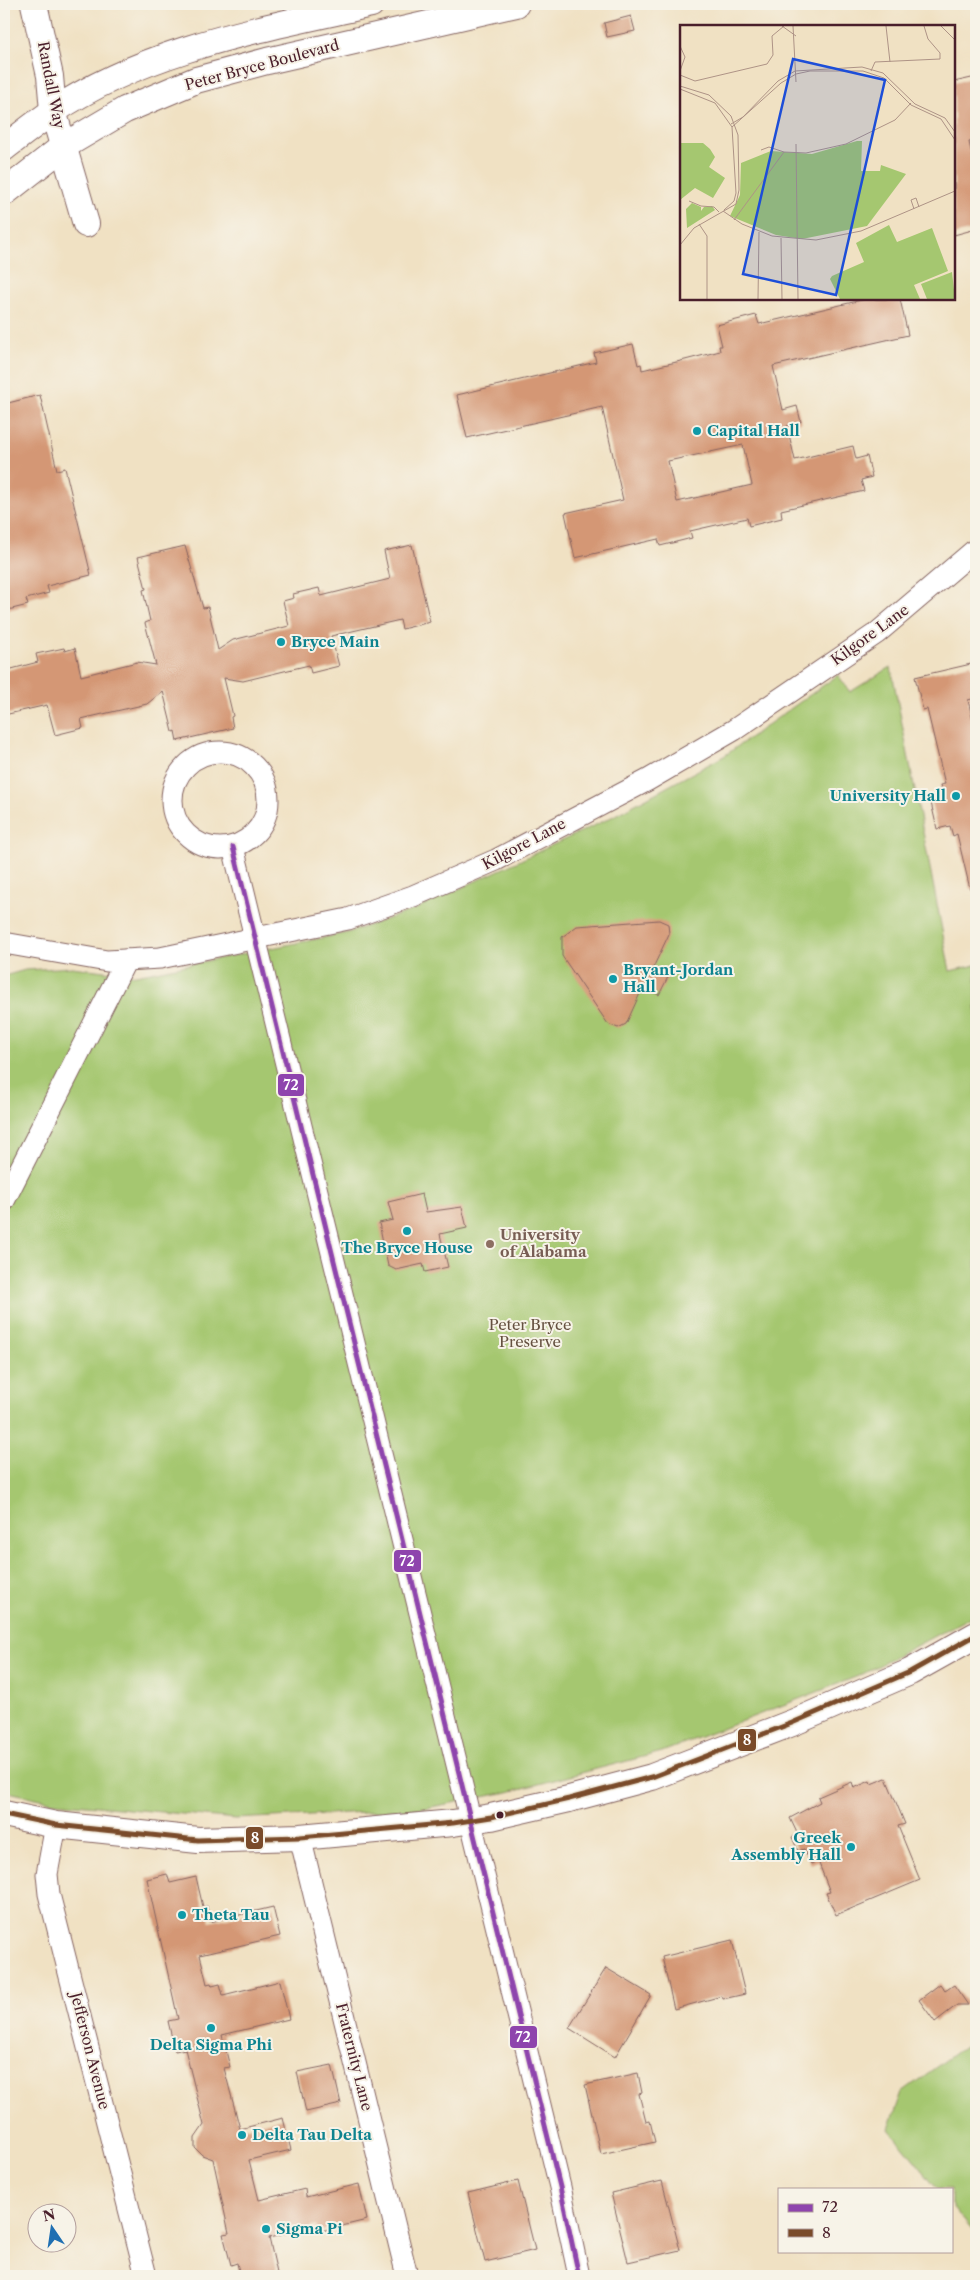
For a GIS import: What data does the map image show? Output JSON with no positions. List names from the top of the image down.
{
  "streets": {
    "street": [
      "Peter Bryce Boulevard",
      "Randall Way",
      "Kilgore Lane",
      "Jefferson Avenue",
      "Fraternity Lane"
    ]
  },
  "crossings": [
    ["Peter Bryce Boulevard", "Randall Way"]
  ],
  "parks": ["Peter Bryce Preserve"],
  "places": [
    "Capital Hall",
    "Bryce Main",
    "University Hall",
    "Bryant-Jordan Hall",
    "The Bryce House",
    "University of Alabama",
    "Greek Assembly Hall",
    "Theta Tau",
    "Delta Sigma Phi",
    "Delta Tau Delta",
    "Sigma Pi"
  ],
  "lines": ["transit line 72", "transit line 8"],
  "legend": ["72", "8"],
  "north": "top"
}
